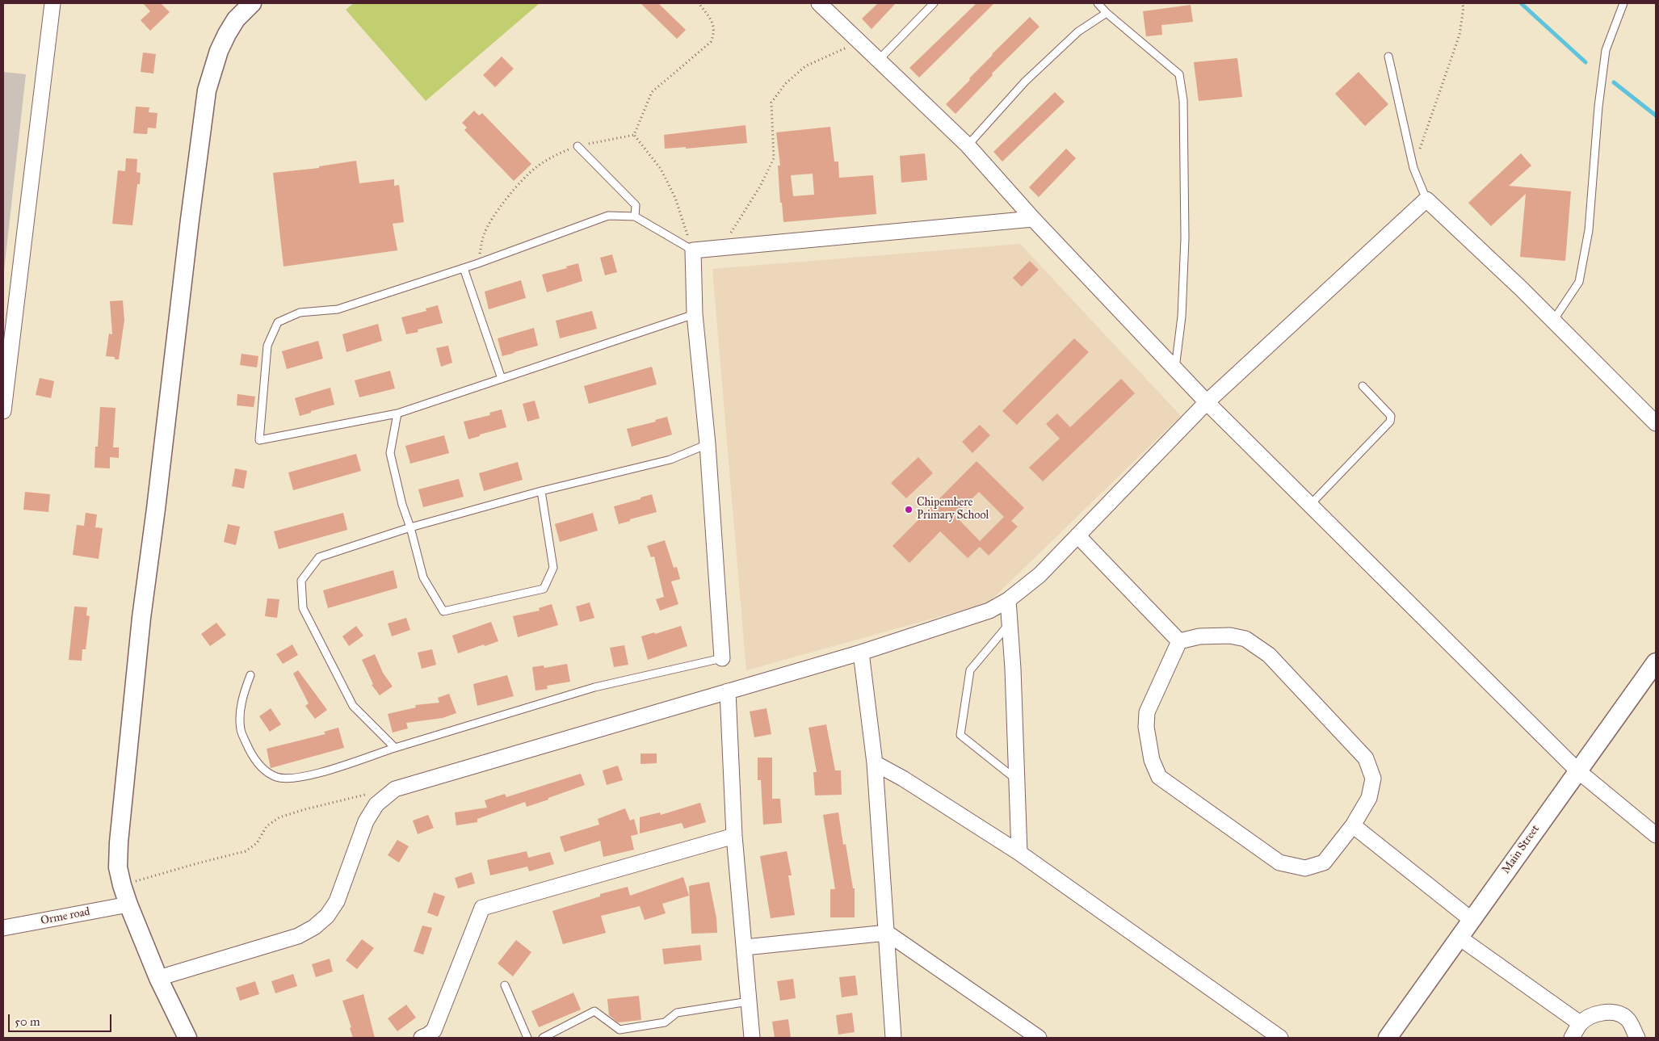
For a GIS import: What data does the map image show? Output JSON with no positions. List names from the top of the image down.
{
  "streets": {
    "street": ["Main Street", "Orme road"]
  },
  "places": ["Chipembere Primary School"],
  "scale_bar": "50 m"
}
